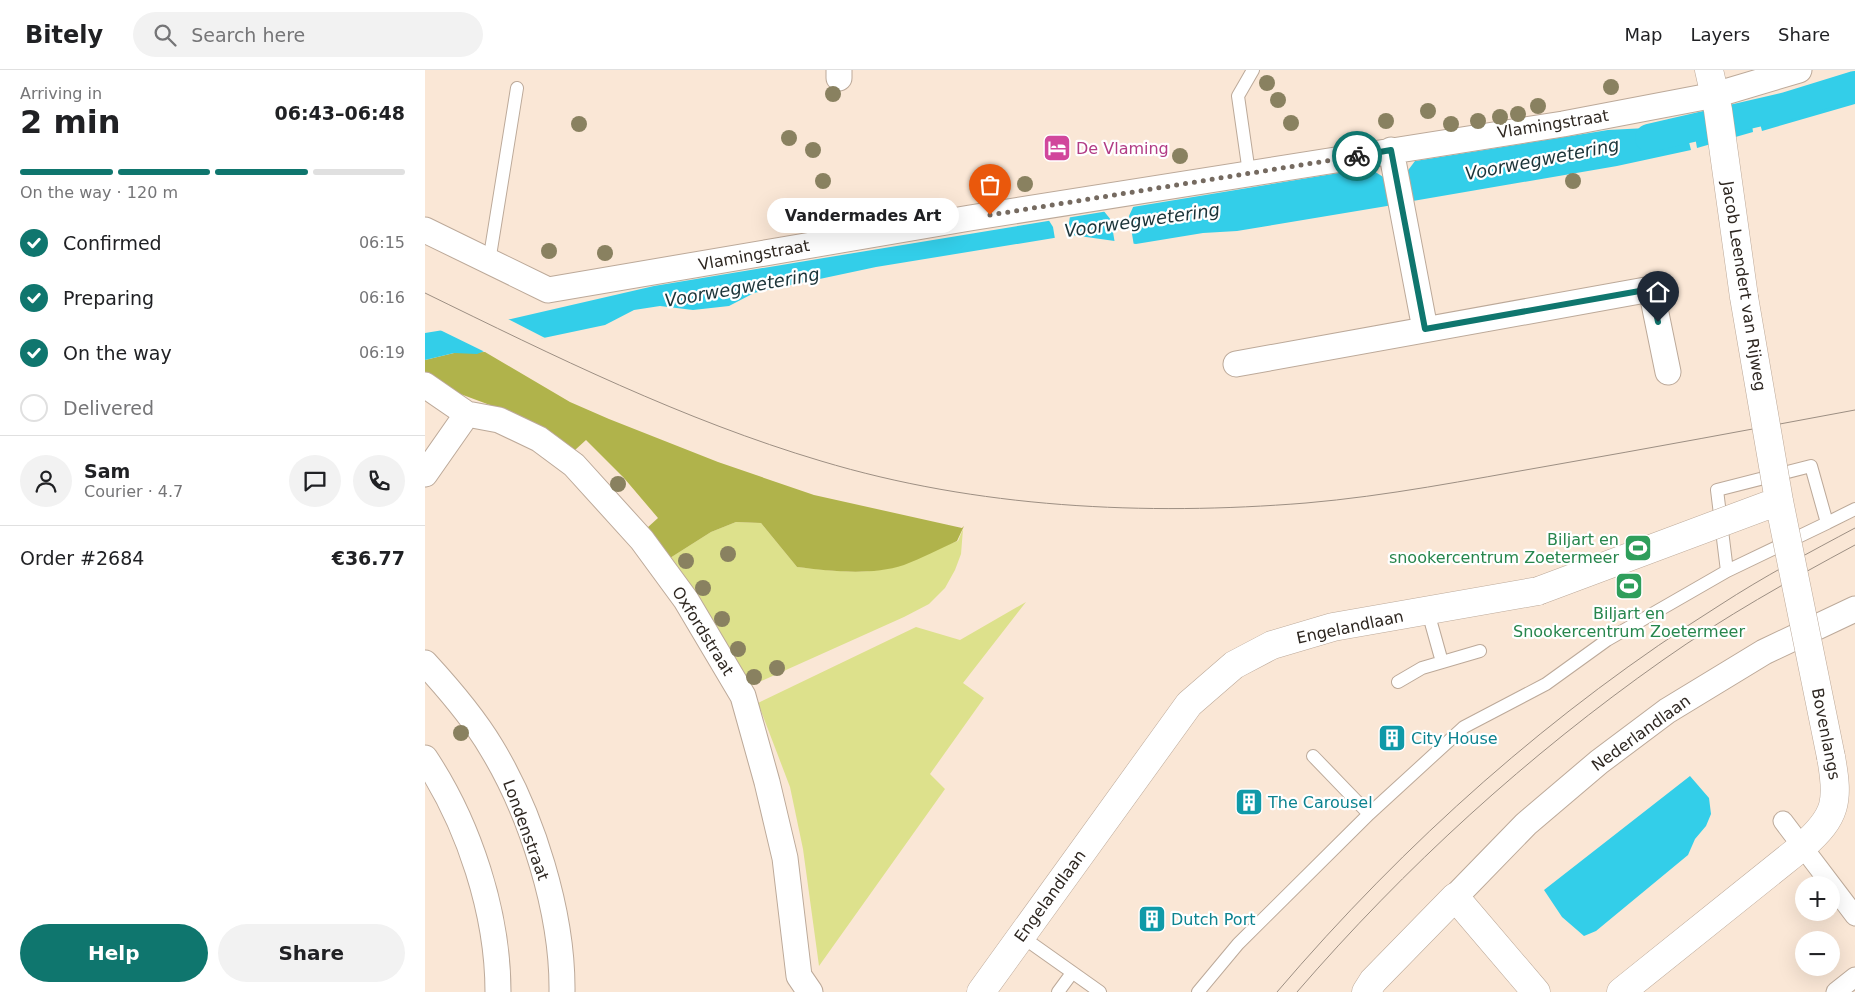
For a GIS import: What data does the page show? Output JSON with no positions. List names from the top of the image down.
{
  "streets": {
    "street": [
      "Vlamingstraat",
      "Jacob Leendert van Rijweg",
      "Engelandlaan",
      "Oxfordstraat",
      "Nederlandlaan",
      "Bovenlangs",
      "Londenstraat"
    ]
  },
  "crossings": [
    ["Vlamingstraat", "Jacob Leendert van Rijweg"],
    ["Jacob Leendert van Rijweg", "Engelandlaan"],
    ["Jacob Leendert van Rijweg", "Bovenlangs"],
    ["Engelandlaan", "Bovenlangs"]
  ],
  "water": ["Voorwegwetering"],
  "places": {
    "hotel": ["De Vlaming"],
    "other": ["Vandermades Art"],
    "sports": ["Biljart en snookercentrum Zoetermeer", "Biljart en Snookercentrum Zoetermeer"],
    "building": ["City House", "The Carousel", "Dutch Port"]
  },
  "page": {
    "header": "Bitely",
    "search": "Search here",
    "nav": ["Map", "Layers", "Share"],
    "heading": ["2 min", "Arriving in", "06:43–06:48"],
    "panel": [
      "Sam",
      "Courier · 4.7",
      "Order #2684",
      "€36.77"
    ],
    "bar": "On the way · 120 m",
    "bubble": "Vandermades Art",
    "list": [
      ["Confirmed", "06:15"],
      ["Preparing", "06:16"],
      ["On the way", "06:19"],
      "Delivered"
    ],
    "map_buttons": ["+", "−"],
    "buttons": ["Help", "Share"]
  }
}
